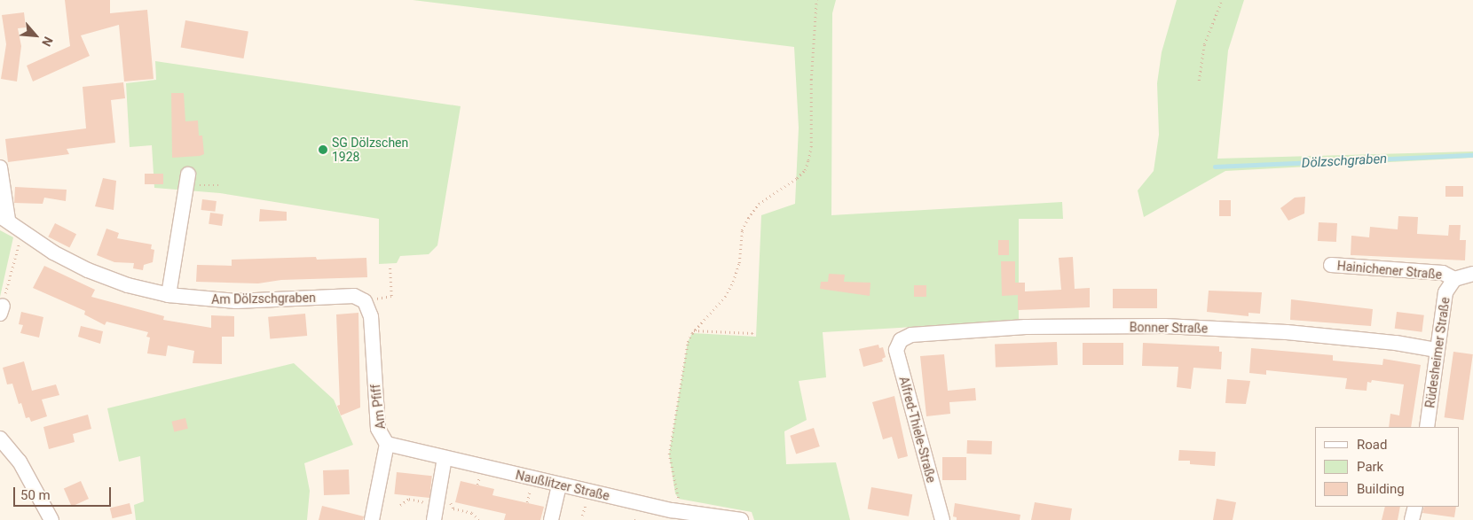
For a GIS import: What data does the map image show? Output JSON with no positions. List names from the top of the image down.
{
  "streets": {
    "street": [
      "Hainichener Straße",
      "Am Dölzschgraben",
      "Bonner Straße",
      "Rüdesheimer Straße",
      "Am Pfiff",
      "Alfred-Thiele-Straße",
      "Naußlitzer Straße"
    ]
  },
  "crossings": [
    ["Hainichener Straße", "Rüdesheimer Straße"],
    ["Am Dölzschgraben", "Am Pfiff"],
    ["Bonner Straße", "Rüdesheimer Straße"],
    ["Bonner Straße", "Alfred-Thiele-Straße"],
    ["Am Pfiff", "Naußlitzer Straße"]
  ],
  "water": ["Dölzschgraben"],
  "places": ["SG Dölzschen 1928"],
  "legend": ["Road", "Park", "Building"],
  "scale_bar": "50 m",
  "north": "bottom right"
}
